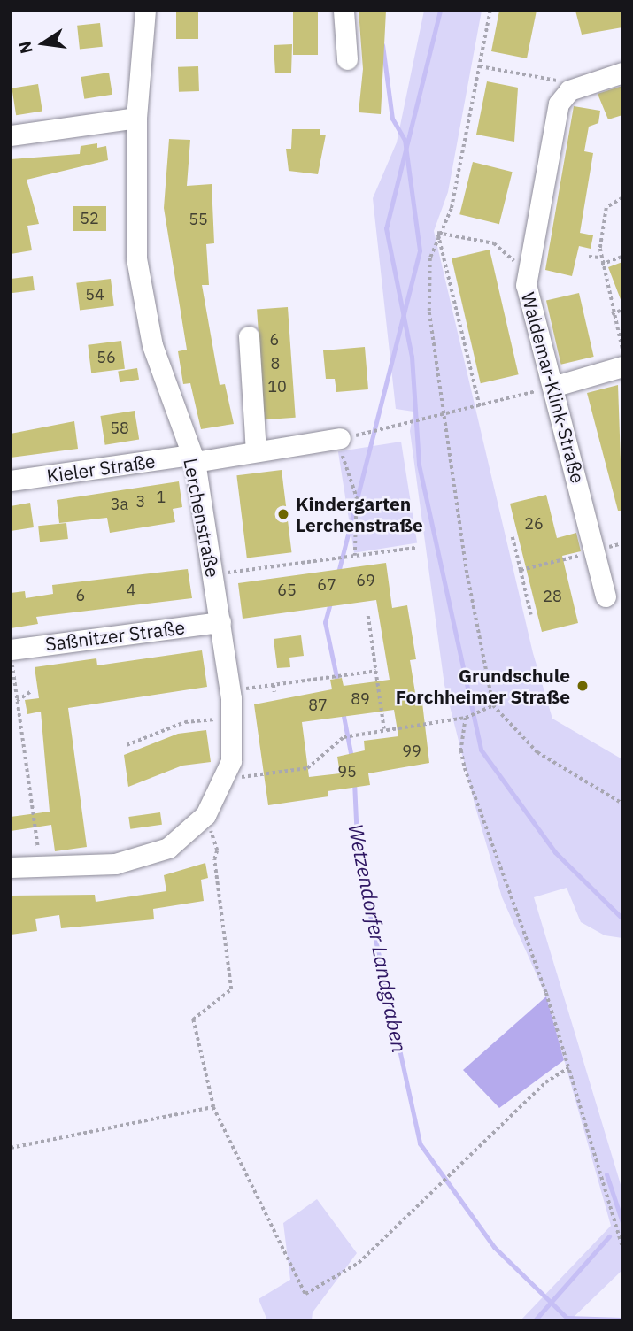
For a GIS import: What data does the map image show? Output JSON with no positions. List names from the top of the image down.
{
  "streets": {
    "street": [
      "Waldemar-Klink-Straße",
      "Kieler Straße",
      "Lerchenstraße",
      "Saßnitzer Straße"
    ]
  },
  "crossings": [
    ["Kieler Straße", "Lerchenstraße"],
    ["Lerchenstraße", "Saßnitzer Straße"]
  ],
  "water": ["Wetzendorfer Landgraben"],
  "places": ["Kindergarten Lerchenstraße", "Grundschule Forchheimer Straße"],
  "house_numbers": [
    "52",
    "55",
    "54",
    "6",
    "56",
    "8",
    "10",
    "58",
    "1",
    "3",
    "3a",
    "26",
    "69",
    "67",
    "4",
    "65",
    "6",
    "28",
    "89",
    "87",
    "99",
    "95"
  ],
  "north": "left"
}
